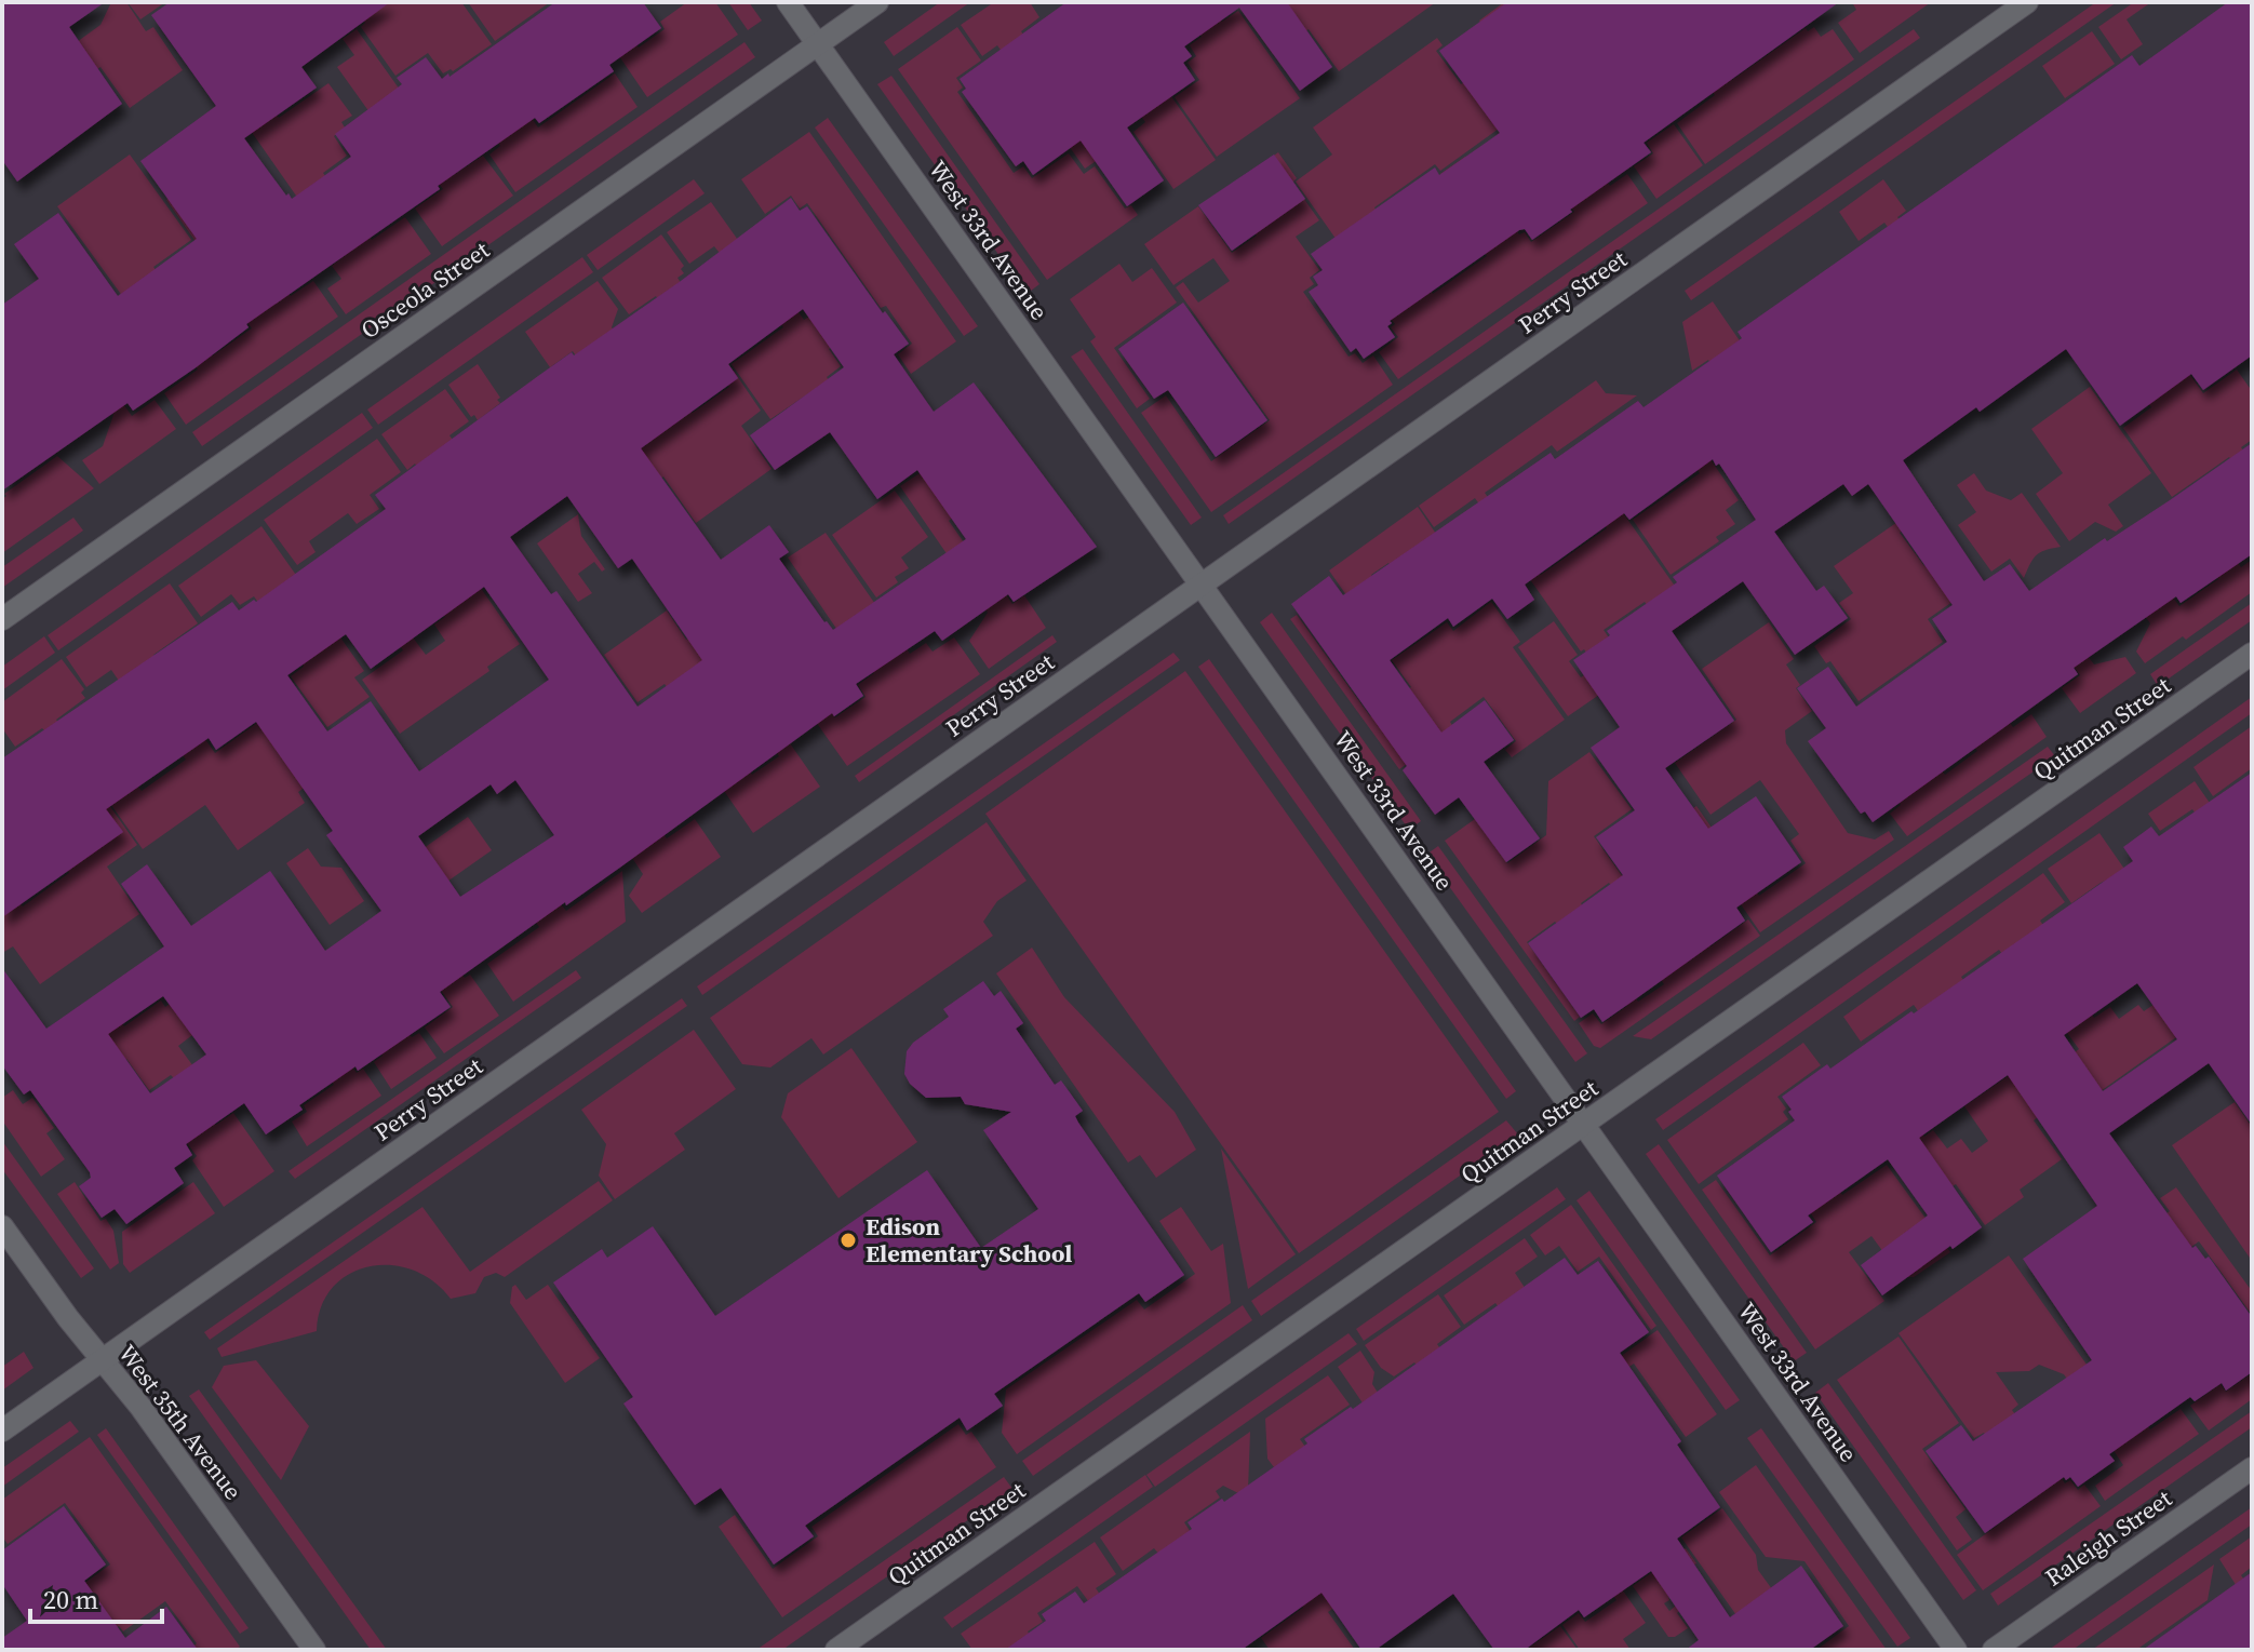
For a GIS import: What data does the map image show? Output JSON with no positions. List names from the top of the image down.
{
  "streets": {
    "street": [
      "West 33rd Avenue",
      "Osceola Street",
      "Perry Street",
      "Quitman Street",
      "West 35th Avenue",
      "Raleigh Street"
    ]
  },
  "crossings": [
    ["West 33rd Avenue", "Osceola Street"],
    ["West 33rd Avenue", "Perry Street"],
    ["West 33rd Avenue", "Quitman Street"],
    ["Perry Street", "West 35th Avenue"]
  ],
  "places": ["Edison Elementary School"],
  "scale_bar": "20 m"
}
